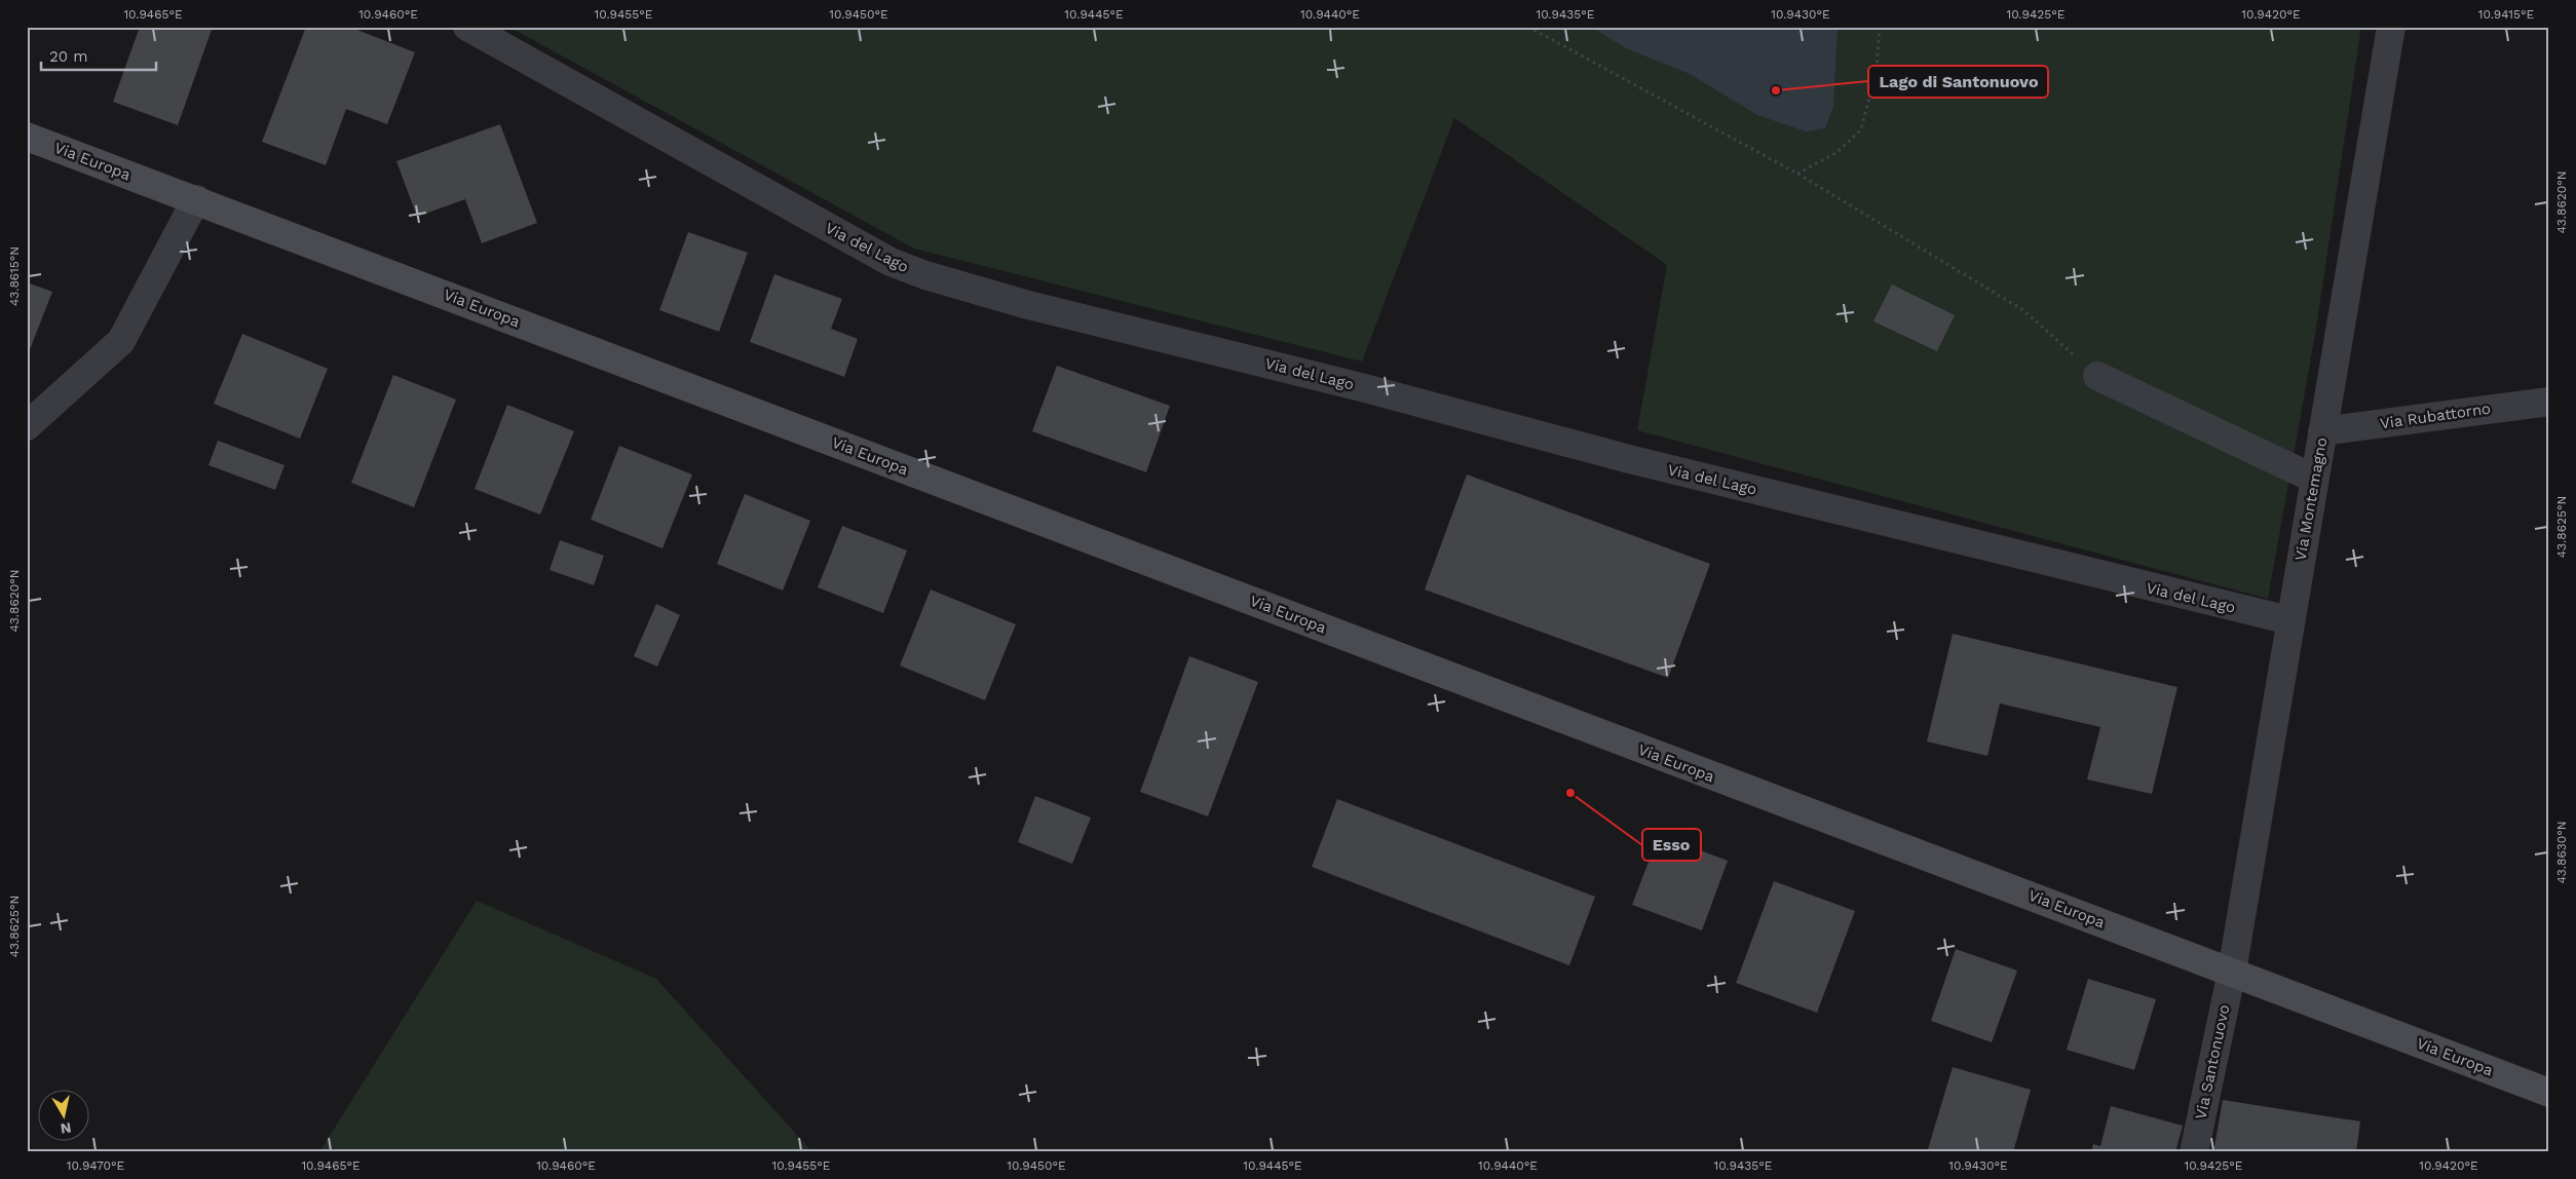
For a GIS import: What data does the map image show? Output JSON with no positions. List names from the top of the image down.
{
  "streets": {
    "main road": ["Via Europa"],
    "street": [
      "Via del Lago",
      "Via Rubattorno",
      "Via Montemagno",
      "Via Santonuovo"
    ]
  },
  "crossings": [
    ["Via Europa", "Via Montemagno"],
    ["Via Europa", "Via Santonuovo"],
    ["Via del Lago", "Via Montemagno"],
    ["Via Rubattorno", "Via Montemagno"],
    ["Via Montemagno", "Via Santonuovo"]
  ],
  "places": ["Lago di Santonuovo", "Esso"],
  "scale_bar": "20 m",
  "north": "bottom",
  "coordinates": [
    "10.9465°E",
    "10.9460°E",
    "10.9455°E",
    "10.9450°E",
    "10.9445°E",
    "10.9440°E",
    "10.9435°E",
    "10.9430°E",
    "10.9425°E",
    "10.9420°E",
    "10.9415°E",
    "43.8620°N",
    "43.8615°N",
    "43.8625°N",
    "43.8630°N",
    "10.9470°E"
  ]
}
